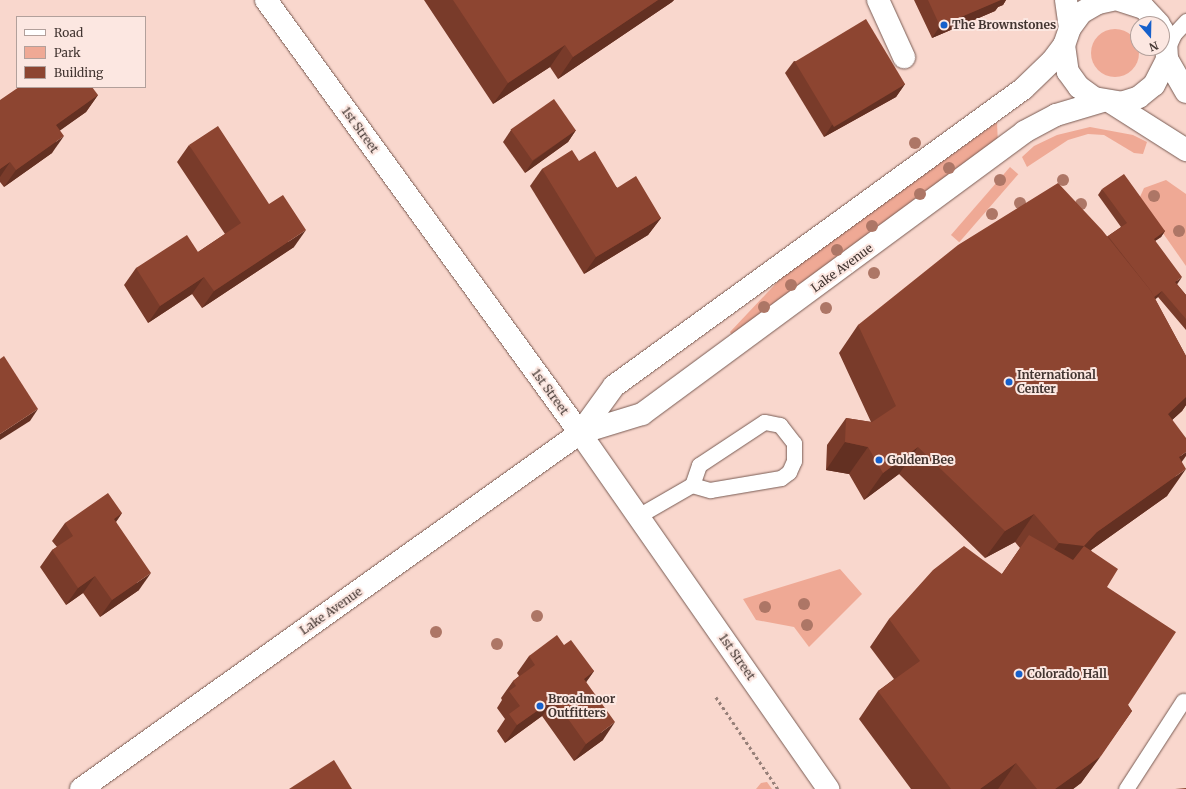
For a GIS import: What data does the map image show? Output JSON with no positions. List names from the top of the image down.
{
  "streets": {
    "main road": ["1st Street", "Lake Avenue"]
  },
  "crossings": [
    ["1st Street", "Lake Avenue"]
  ],
  "places": [
    "The Brownstones",
    "International Center",
    "Golden Bee",
    "Colorado Hall",
    "Broadmoor Outfitters"
  ],
  "legend": ["Road", "Park", "Building"],
  "north": "bottom"
}
